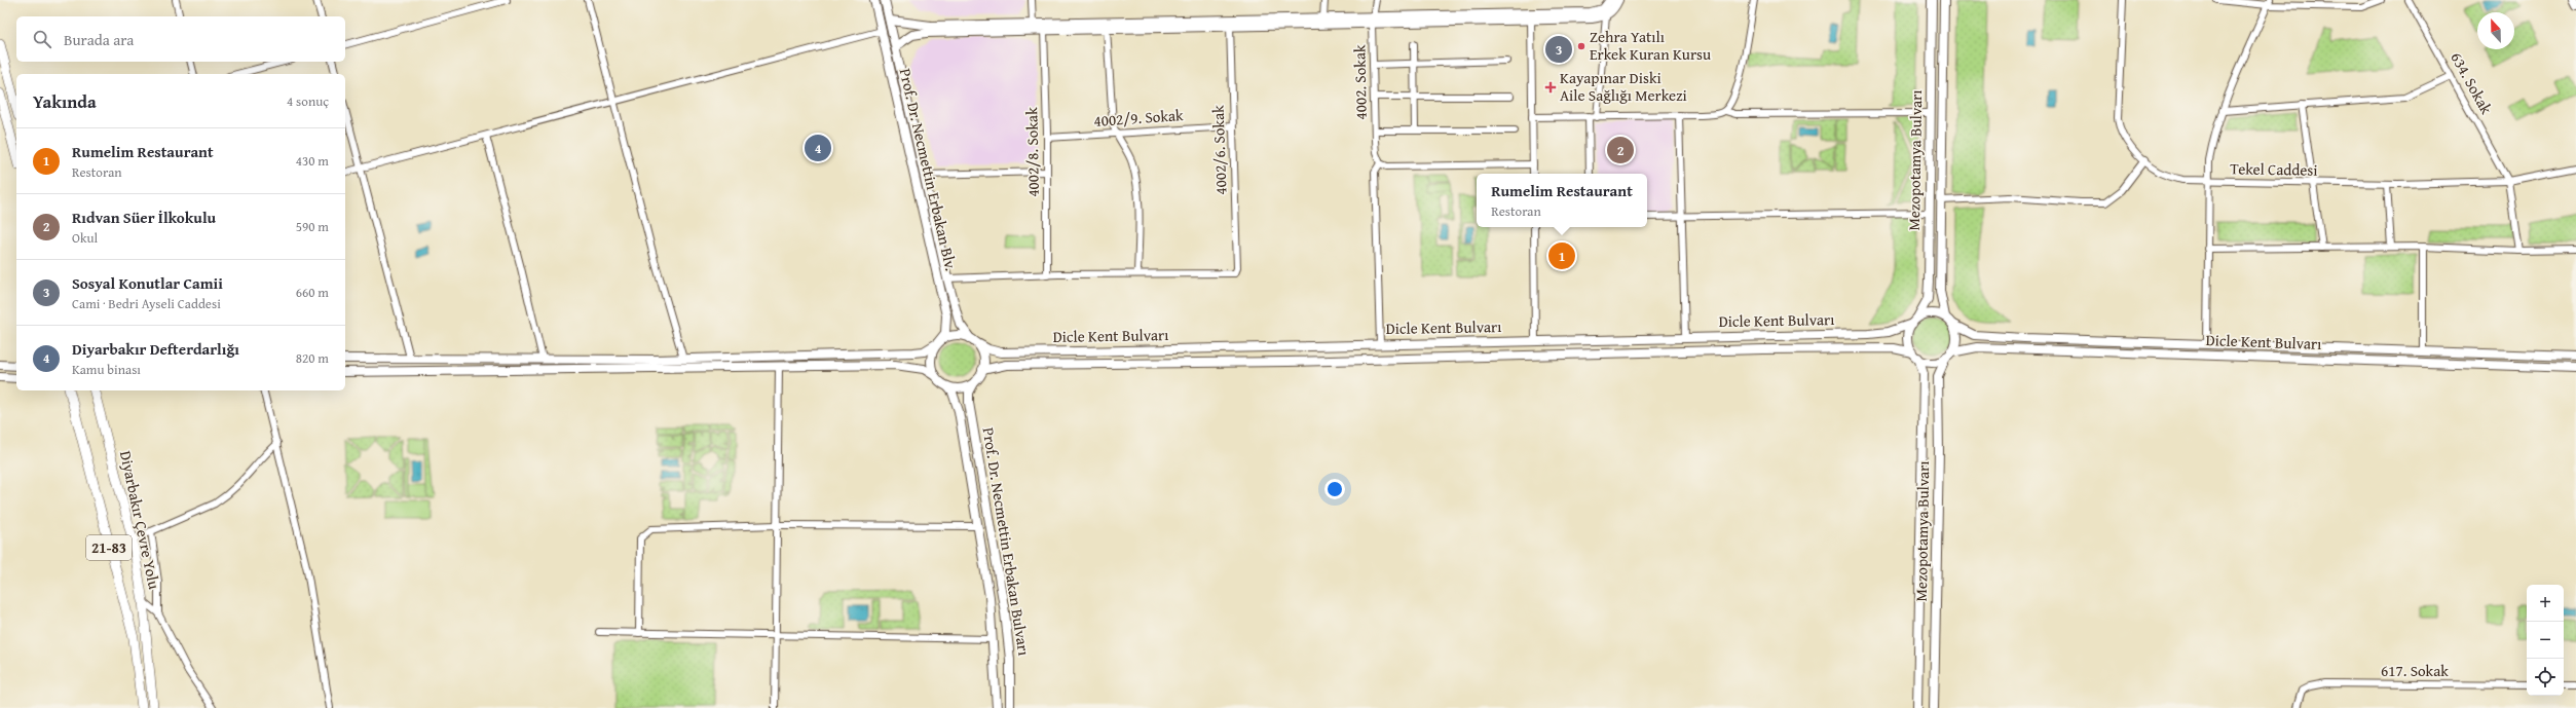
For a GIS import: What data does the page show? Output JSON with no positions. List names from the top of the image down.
{
  "streets": {
    "highway": ["Diyarbakır Çevre Yolu", "21-83"],
    "main road": [
      "Mezopotamya Bulvarı",
      "Prof. Dr. Necmettin Erbakan Blv.",
      "Dicle Kent Bulvarı",
      "Prof. Dr. Necmettin Erbakan Bulvarı"
    ],
    "street": [
      "4002. Sokak",
      "634. Sokak",
      "4002/9. Sokak",
      "4002/6. Sokak",
      "4002/8. Sokak",
      "Tekel Caddesi",
      "617. Sokak"
    ]
  },
  "crossings": [
    ["634. Sokak", "Tekel Caddesi"],
    ["4002/9. Sokak", "4002/6. Sokak"],
    ["4002/9. Sokak", "4002/8. Sokak"],
    ["Mezopotamya Bulvarı", "Dicle Kent Bulvarı"],
    ["Prof. Dr. Necmettin Erbakan Blv.", "Dicle Kent Bulvarı"],
    ["Prof. Dr. Necmettin Erbakan Blv.", "Prof. Dr. Necmettin Erbakan Bulvarı"],
    ["Dicle Kent Bulvarı", "Prof. Dr. Necmettin Erbakan Bulvarı"]
  ],
  "places": {
    "other": ["Zehra Yatılı Erkek Kuran Kursu"],
    "health": ["Kayapınar Diski Aile Sağlığı Merkezi"]
  },
  "north": "top",
  "page": {
    "search": "Burada ara",
    "pins": [
      "3",
      "4",
      "2",
      "1"
    ],
    "heading": ["Yakında", "4 sonuç"],
    "list": [
      {
        "mark": "1",
        "name": "Rumelim Restaurant",
        "note": "Restoran",
        "value": "430 m"
      },
      {
        "mark": "2",
        "name": "Rıdvan Süer İlkokulu",
        "note": "Okul",
        "value": "590 m"
      },
      {
        "mark": "3",
        "name": "Sosyal Konutlar Camii",
        "note": "Cami · Bedri Ayseli Caddesi",
        "value": "660 m"
      },
      {
        "mark": "4",
        "name": "Diyarbakır Defterdarlığı",
        "note": "Kamu binası",
        "value": "820 m"
      }
    ],
    "popup": ["Rumelim Restaurant", "Restoran"],
    "map_buttons": ["+", "−"]
  }
}
